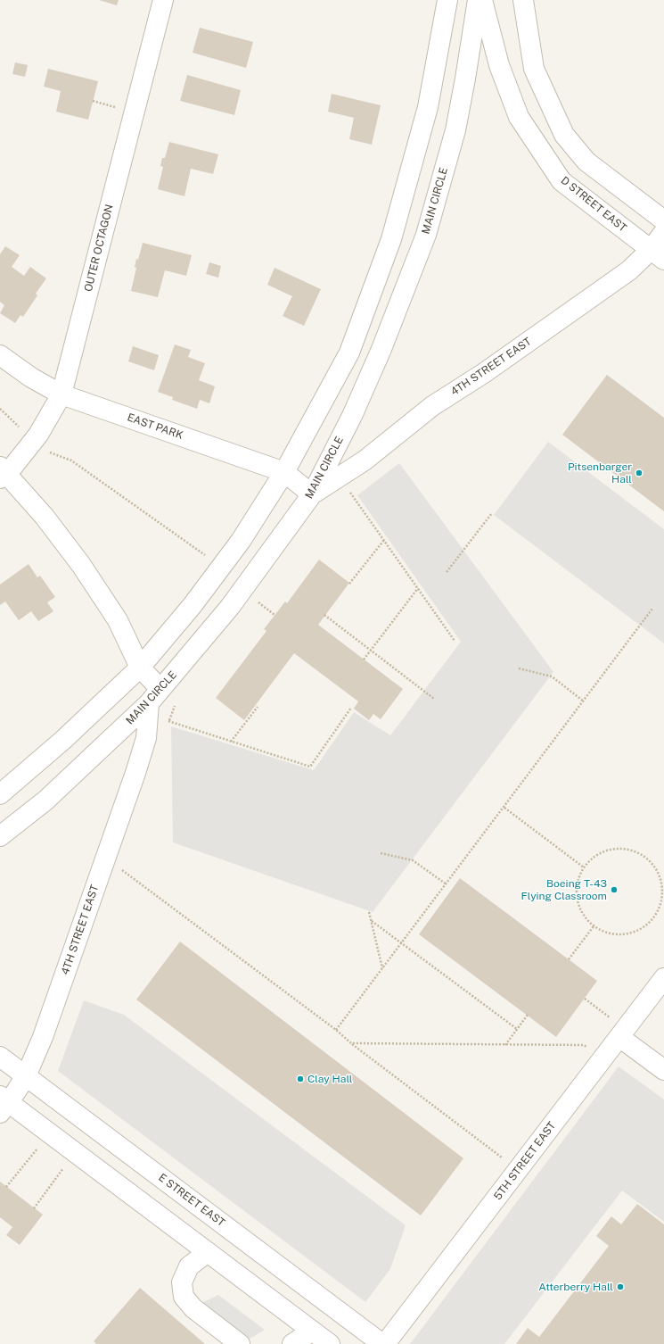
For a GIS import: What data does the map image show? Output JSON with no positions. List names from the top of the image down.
{
  "streets": {
    "street": [
      "MAIN CIRCLE",
      "D STREET EAST",
      "OUTER OCTAGON",
      "4TH STREET EAST",
      "EAST PARK",
      "5TH STREET EAST",
      "E STREET EAST"
    ]
  },
  "crossings": [
    ["MAIN CIRCLE", "4TH STREET EAST"],
    ["MAIN CIRCLE", "EAST PARK"],
    ["D STREET EAST", "4TH STREET EAST"],
    ["OUTER OCTAGON", "EAST PARK"],
    ["4TH STREET EAST", "EAST PARK"],
    ["4TH STREET EAST", "E STREET EAST"]
  ],
  "places": [
    "Pitsenbarger Hall",
    "Boeing T-43 Flying Classroom",
    "Clay Hall",
    "Atterberry Hall"
  ]
}
